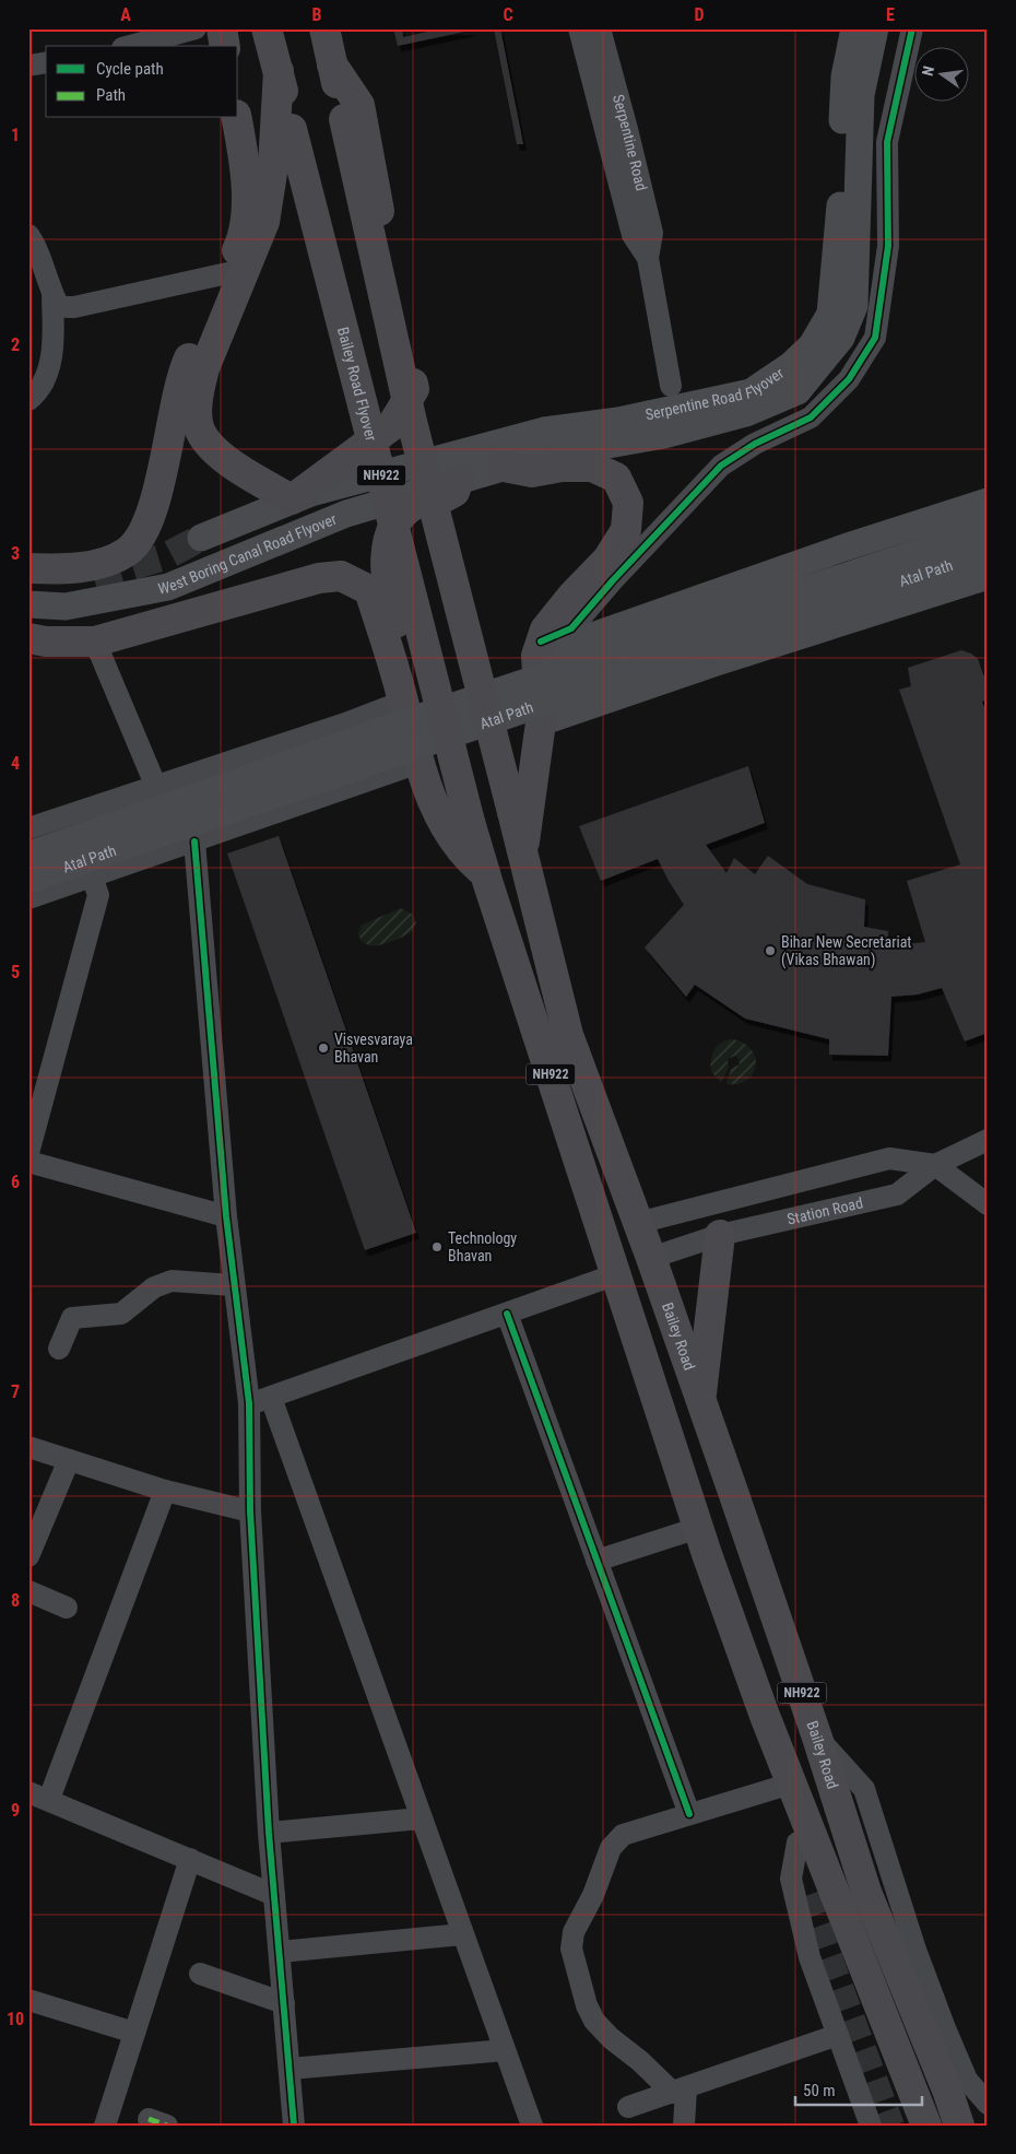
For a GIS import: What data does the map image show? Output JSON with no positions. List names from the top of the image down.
{
  "streets": {
    "highway": ["Bailey Road Flyover", "NH922", "Bailey Road"],
    "main road": ["Serpentine Road Flyover", "West Boring Canal Road Flyover", "Atal Path"],
    "street": ["Serpentine Road", "Station Road"]
  },
  "crossings": [
    ["Bailey Road Flyover", "NH922"],
    ["Serpentine Road Flyover", "West Boring Canal Road Flyover"],
    ["NH922", "Station Road"],
    ["NH922", "Bailey Road"],
    ["Station Road", "Bailey Road"]
  ],
  "places": ["Bihar New Secretariat (Vikas Bhawan)", "Visvesvaraya Bhavan", "Technology Bhavan"],
  "legend": ["Cycle path", "Path"],
  "scale_bar": "50 m",
  "north": "left",
  "grid": {
    "columns": [
      "A",
      "B",
      "C",
      "D",
      "E"
    ],
    "rows": [
      "1",
      "2",
      "3",
      "4",
      "5",
      "6",
      "7",
      "8",
      "9",
      "10"
    ]
  }
}
